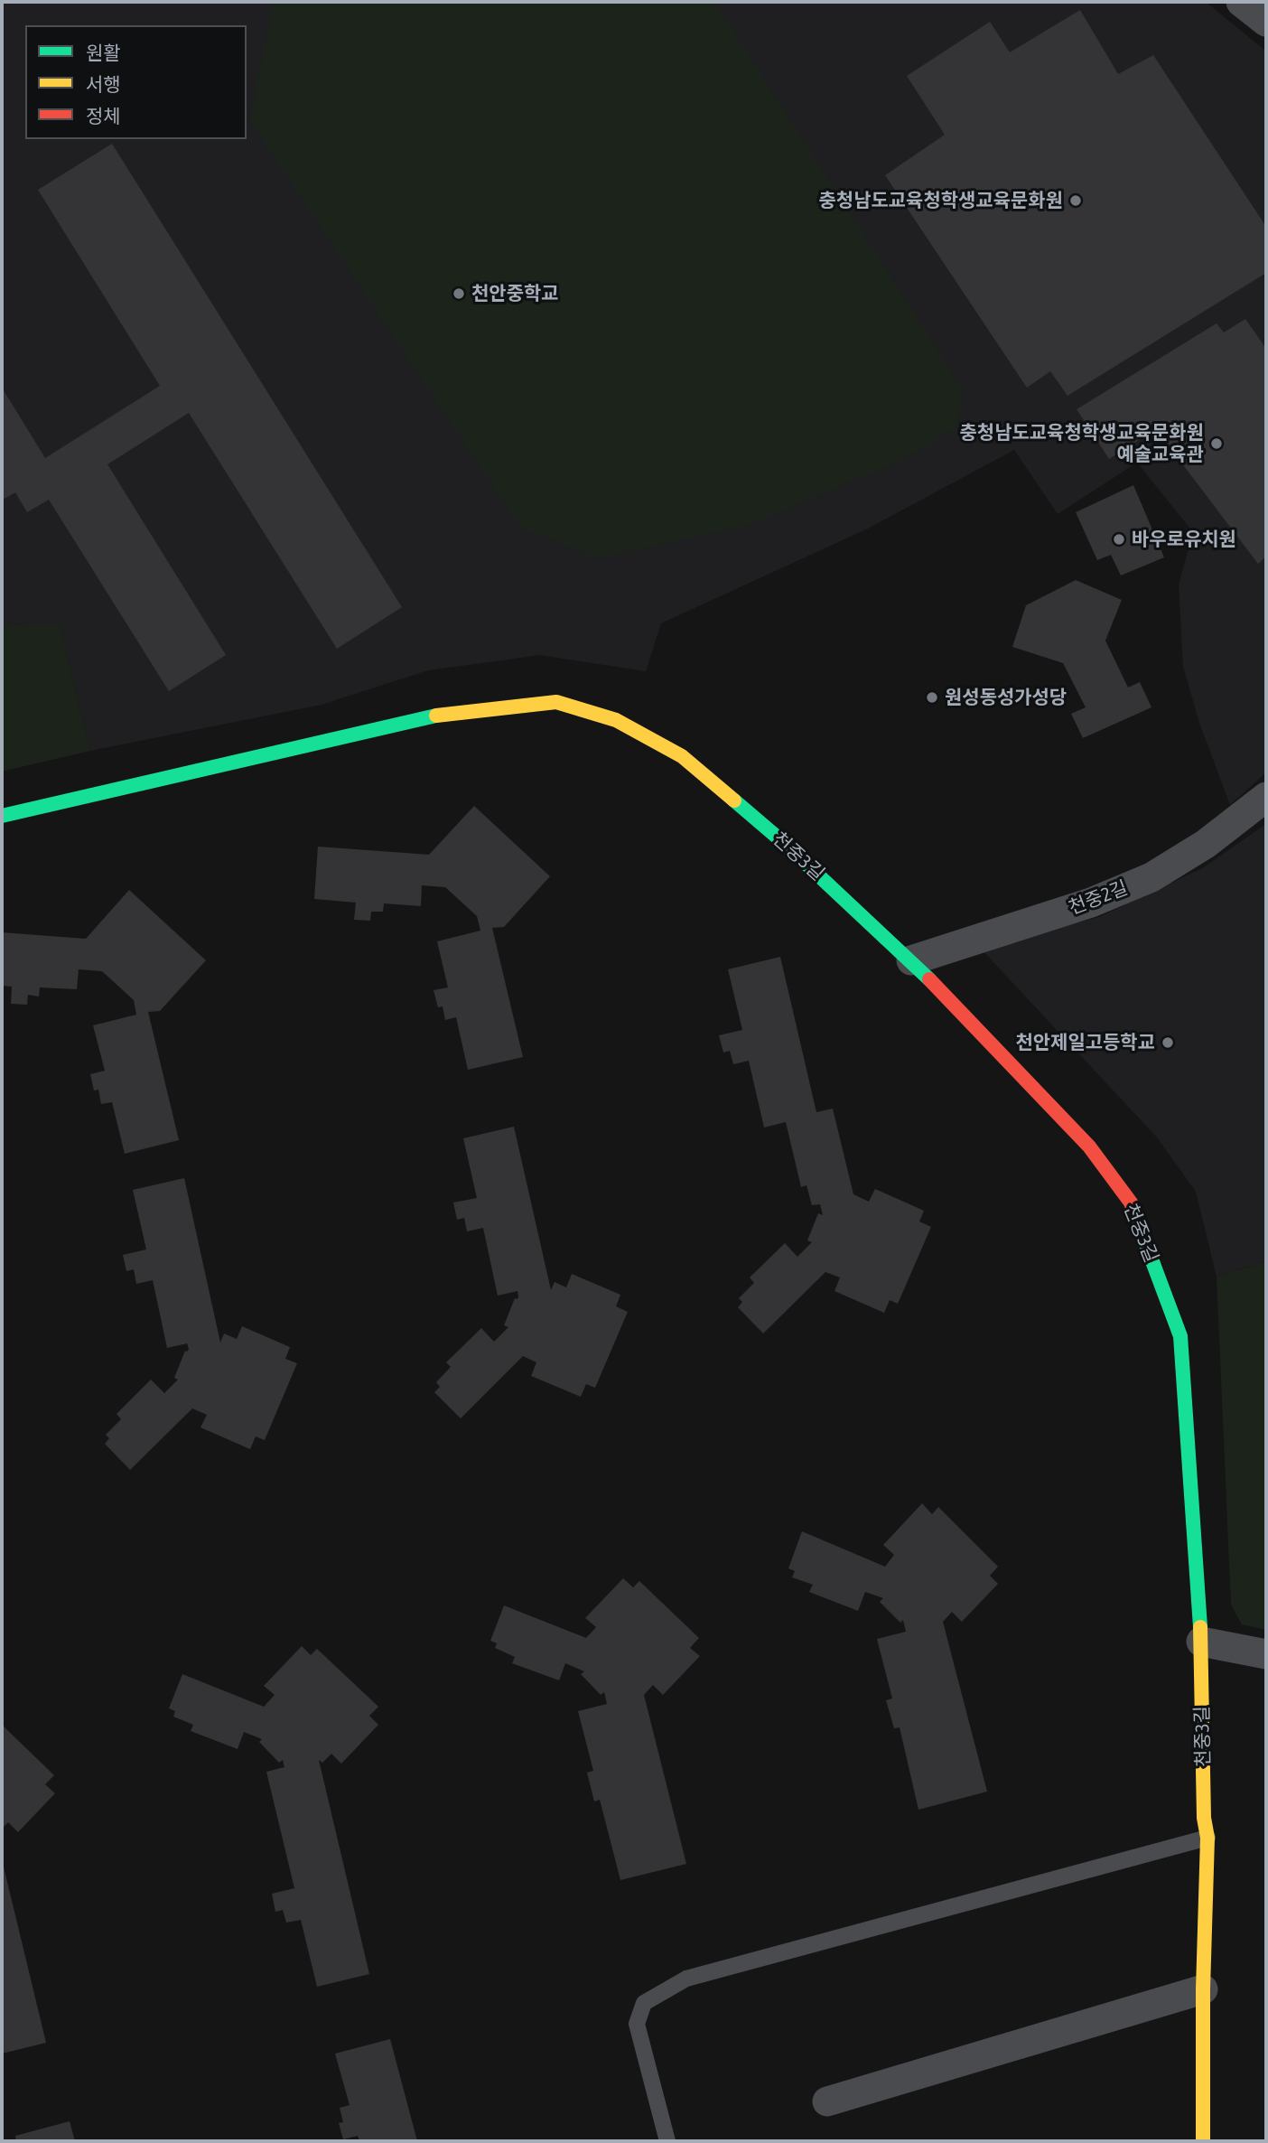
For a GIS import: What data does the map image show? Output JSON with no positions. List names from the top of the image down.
{
  "streets": {
    "street": ["천중3길", "천중2길"]
  },
  "crossings": [
    ["천중3길", "천중2길"]
  ],
  "places": [
    "충청남도교육청학생교육문화원",
    "천안중학교",
    "충청남도교육청학생교육문화원 예술교육관",
    "바우로유치원",
    "원성동성가성당",
    "천안제일고등학교"
  ],
  "legend": ["원활", "서행", "정체"]
}
